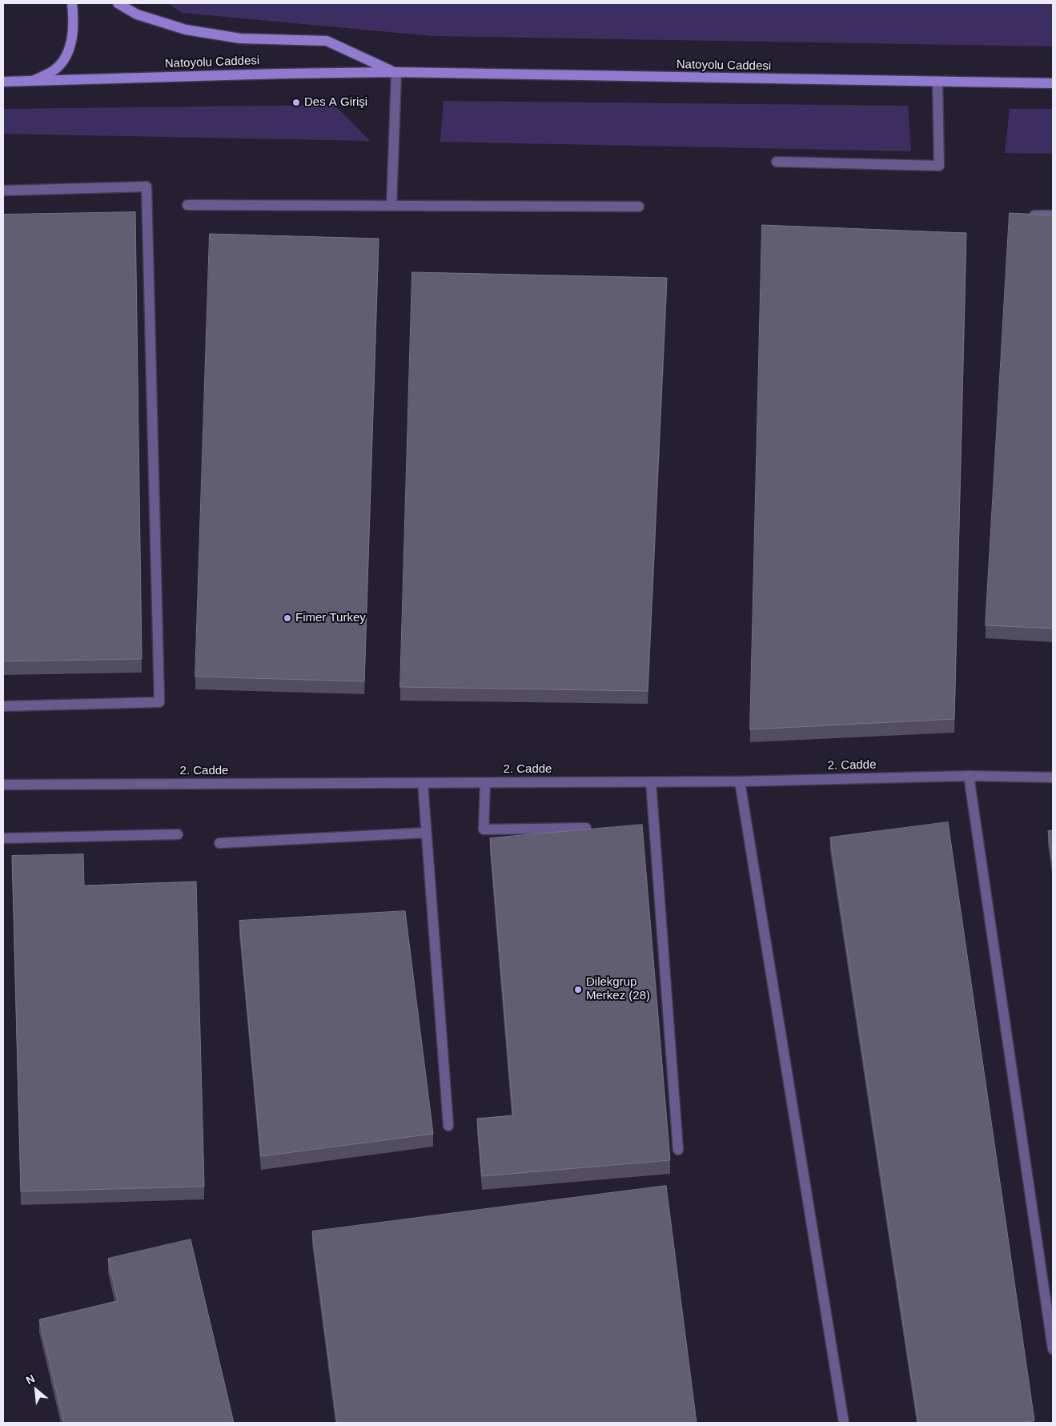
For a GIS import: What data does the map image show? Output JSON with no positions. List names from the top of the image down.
{
  "streets": {
    "main road": ["Natoyolu Caddesi"],
    "street": ["2. Cadde"]
  },
  "places": ["Des A Girişi", "Fimer Turkey", "Dilekgrup Merkez (28)"],
  "north": "top left"
}
